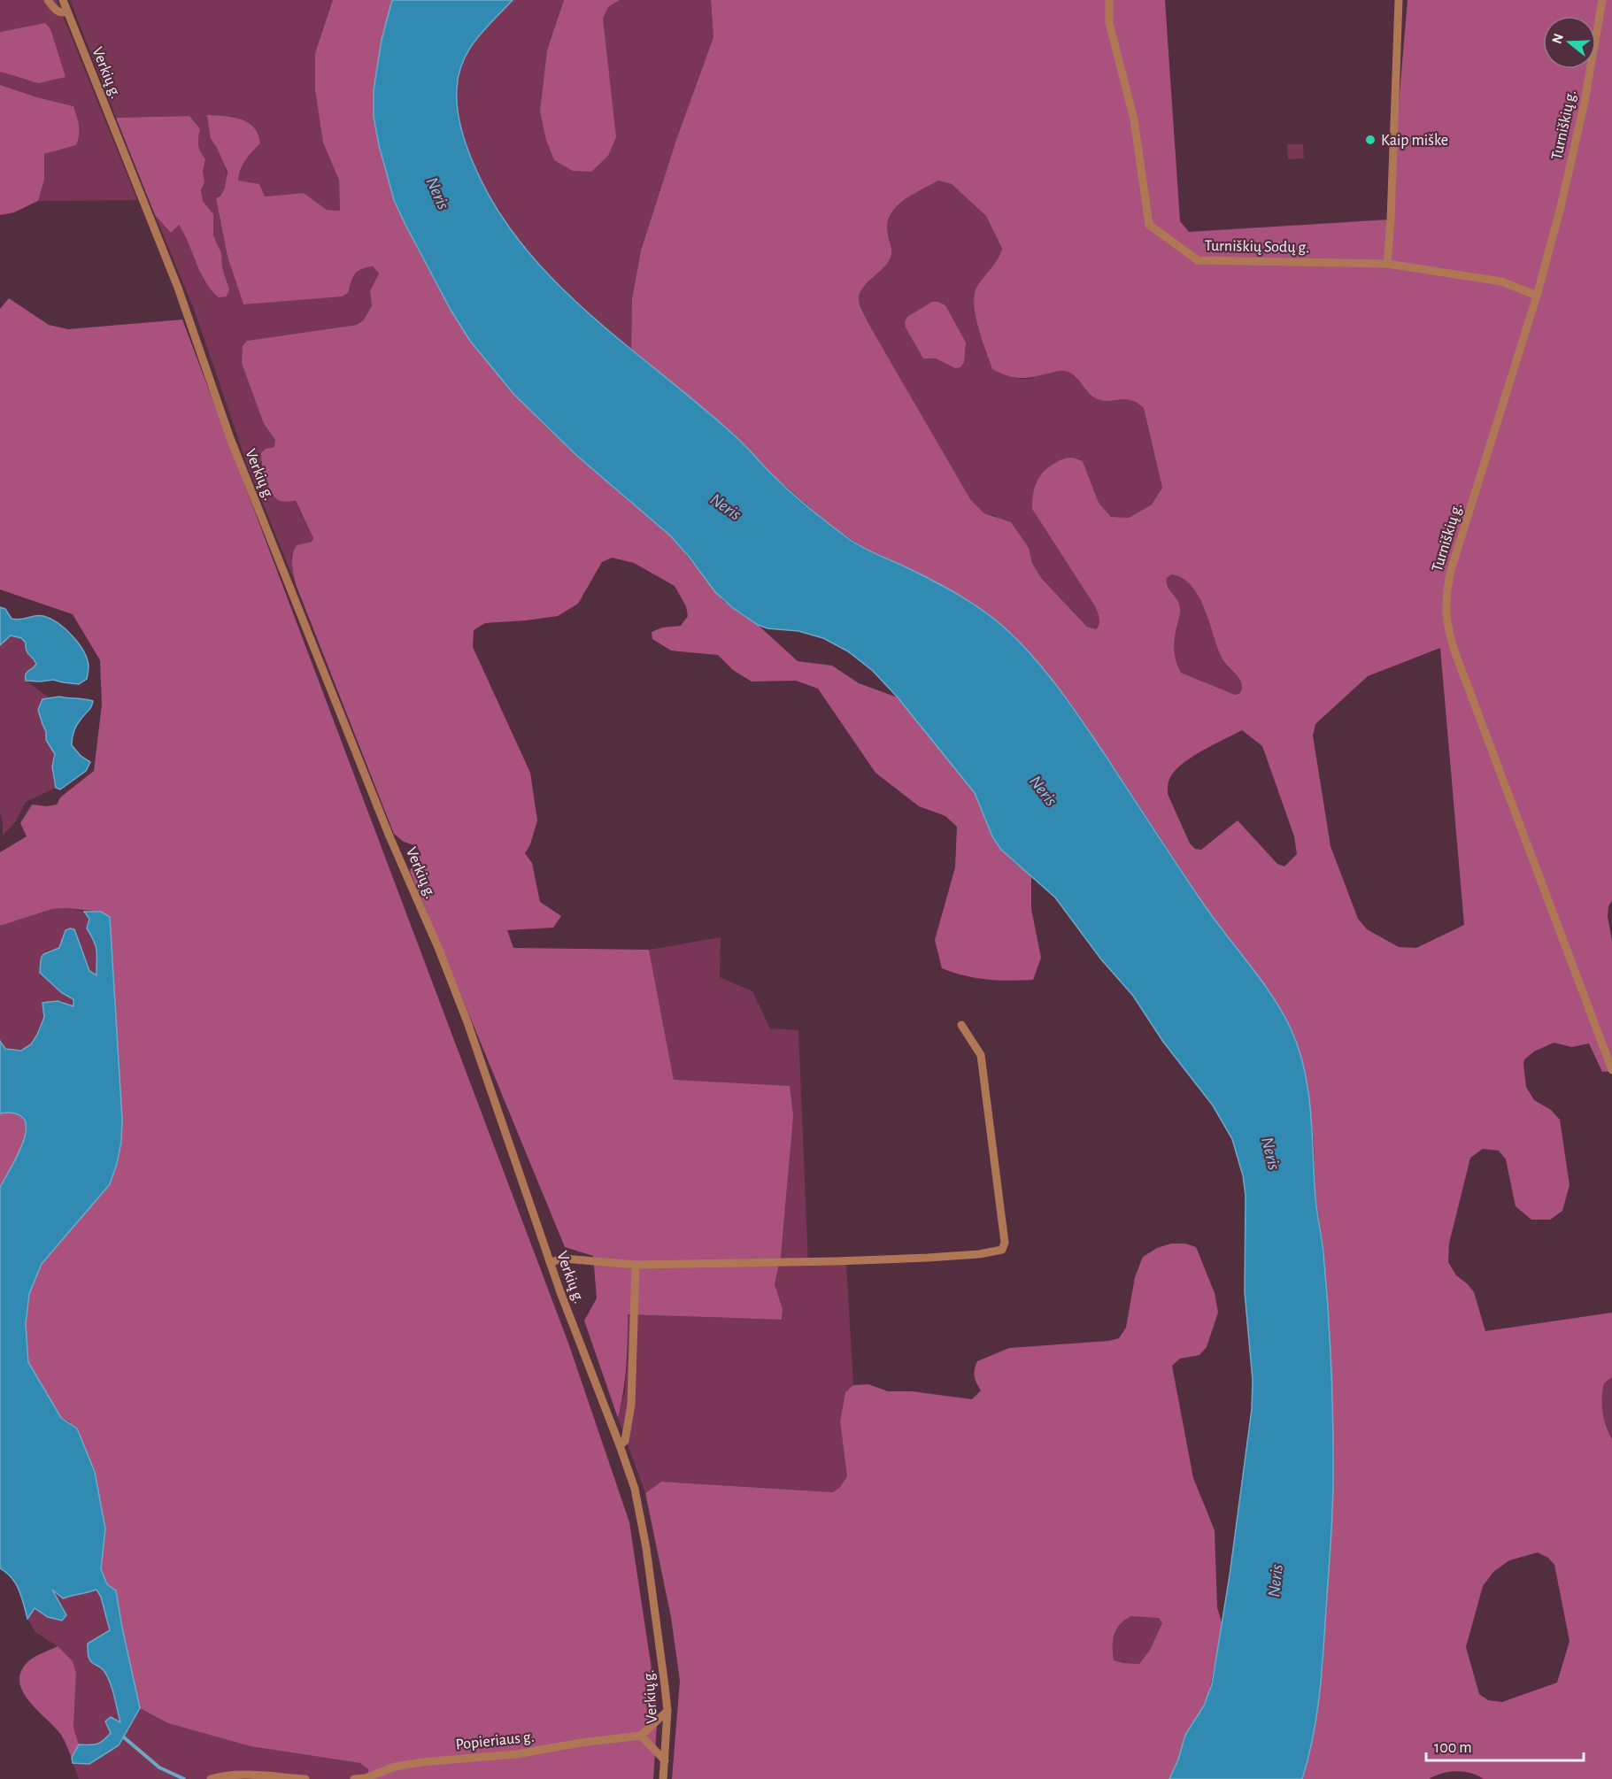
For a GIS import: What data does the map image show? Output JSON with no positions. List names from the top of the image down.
{
  "streets": {
    "street": [
      "Verkių g.",
      "Turniškių g.",
      "Turniškių Sodų g.",
      "Popieriaus g."
    ]
  },
  "crossings": [
    ["Turniškių g.", "Turniškių Sodų g."]
  ],
  "water": ["Neris"],
  "places": ["Kaip miške"],
  "scale_bar": "100 m",
  "north": "left"
}
